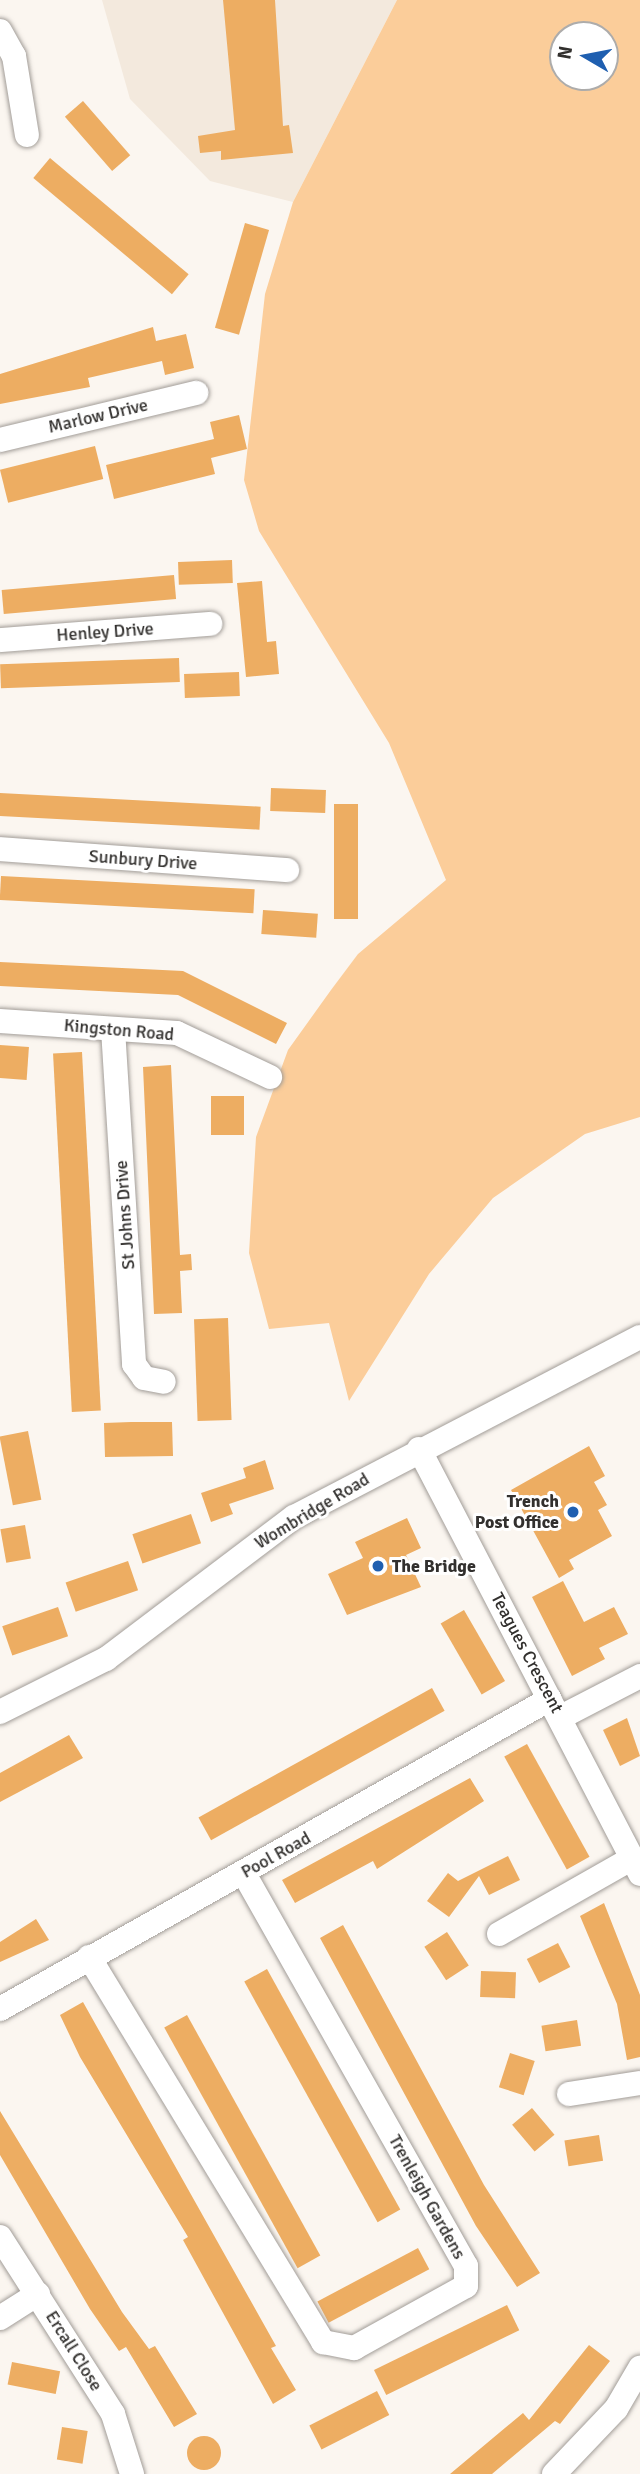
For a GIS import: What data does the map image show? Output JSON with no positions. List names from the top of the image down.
{
  "streets": {
    "street": [
      "Marlow Drive",
      "Henley Drive",
      "Sunbury Drive",
      "Kingston Road",
      "St Johns Drive",
      "Wombridge Road",
      "Teagues Crescent",
      "Pool Road",
      "Trenleigh Gardens",
      "Ercall Close"
    ]
  },
  "crossings": [
    ["Kingston Road", "St Johns Drive"],
    ["Wombridge Road", "Teagues Crescent"],
    ["Teagues Crescent", "Pool Road"],
    ["Pool Road", "Trenleigh Gardens"]
  ],
  "places": ["Trench Post Office", "The Bridge"],
  "north": "left"
}
